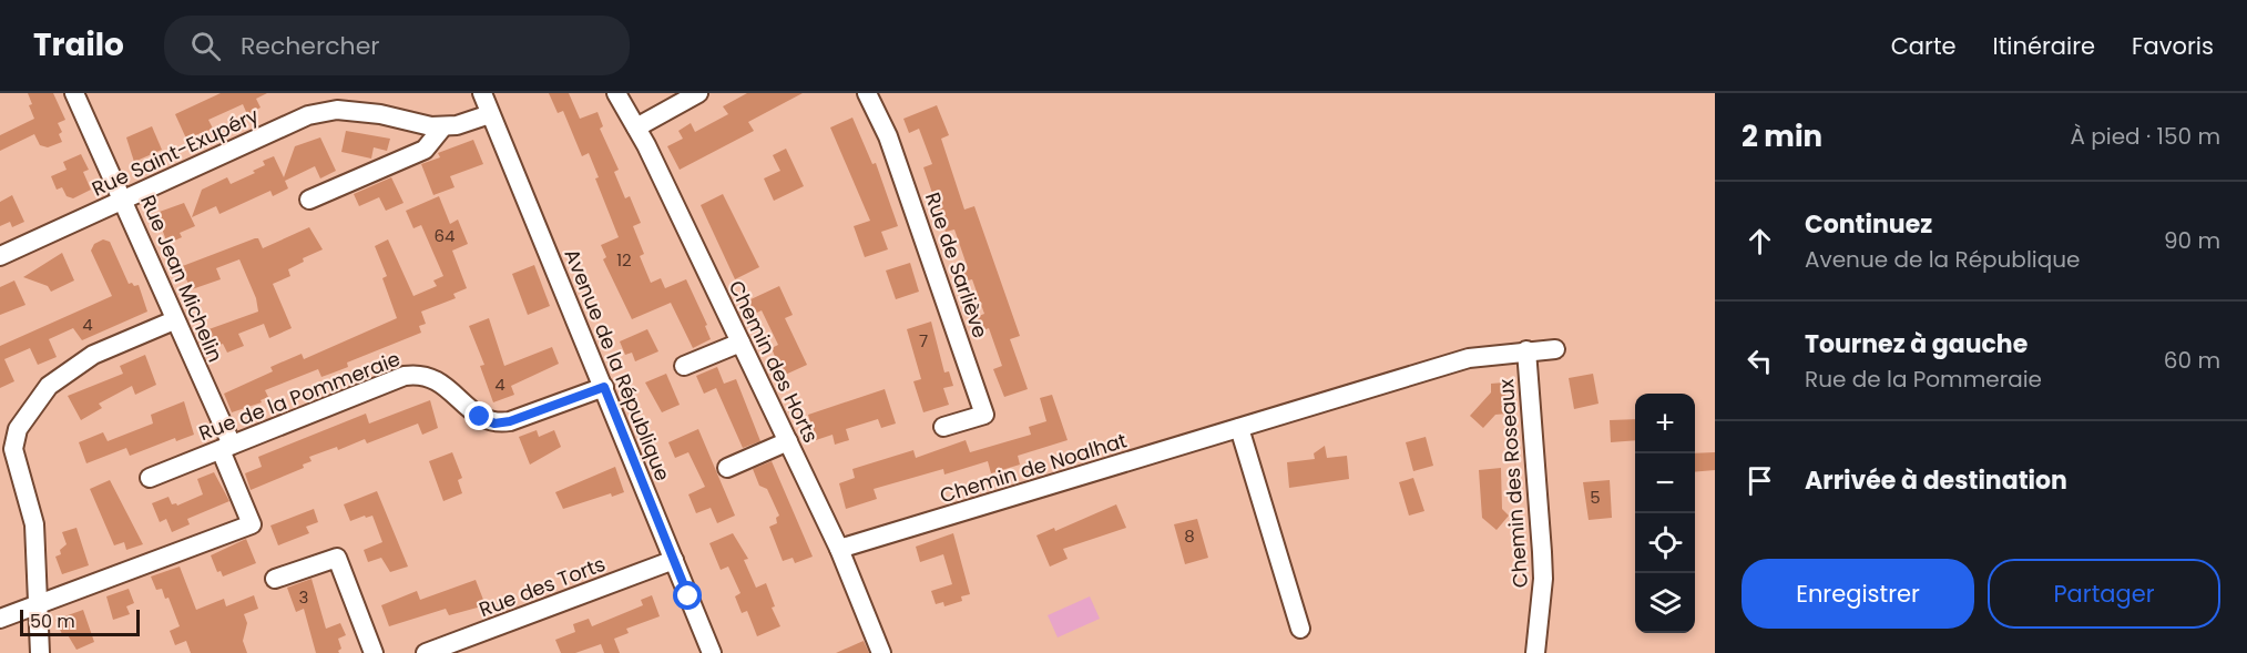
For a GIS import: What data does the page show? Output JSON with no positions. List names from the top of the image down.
{
  "streets": {
    "street": [
      "Rue Saint-Exupéry",
      "Rue de Sarliève",
      "Rue Jean Michelin",
      "Chemin des Horts",
      "Avenue de la République",
      "Rue de la Pommeraie",
      "Chemin de Noalhat",
      "Chemin des Roseaux",
      "Rue des Torts"
    ]
  },
  "crossings": [
    ["Rue Saint-Exupéry", "Rue Jean Michelin"],
    ["Rue Saint-Exupéry", "Avenue de la République"],
    ["Rue Jean Michelin", "Rue de la Pommeraie"],
    ["Chemin des Horts", "Chemin de Noalhat"],
    ["Avenue de la République", "Rue de la Pommeraie"],
    ["Avenue de la République", "Rue des Torts"],
    ["Chemin de Noalhat", "Chemin des Roseaux"]
  ],
  "house_numbers": [
    "64",
    "12",
    "4",
    "7",
    "4",
    "5",
    "8",
    "3"
  ],
  "scale_bar": "50 m",
  "page": {
    "header": "Trailo",
    "search": "Rechercher",
    "nav": ["Carte", "Itinéraire", "Favoris"],
    "heading": ["2 min", "À pied · 150 m"],
    "list": [
      ["Continuez", "Avenue de la République", "90 m"],
      ["Tournez à gauche", "Rue de la Pommeraie", "60 m"],
      "Arrivée à destination"
    ],
    "map_buttons": ["+", "−"],
    "buttons": ["Enregistrer", "Partager"],
    "scale": "50 m"
  }
}
